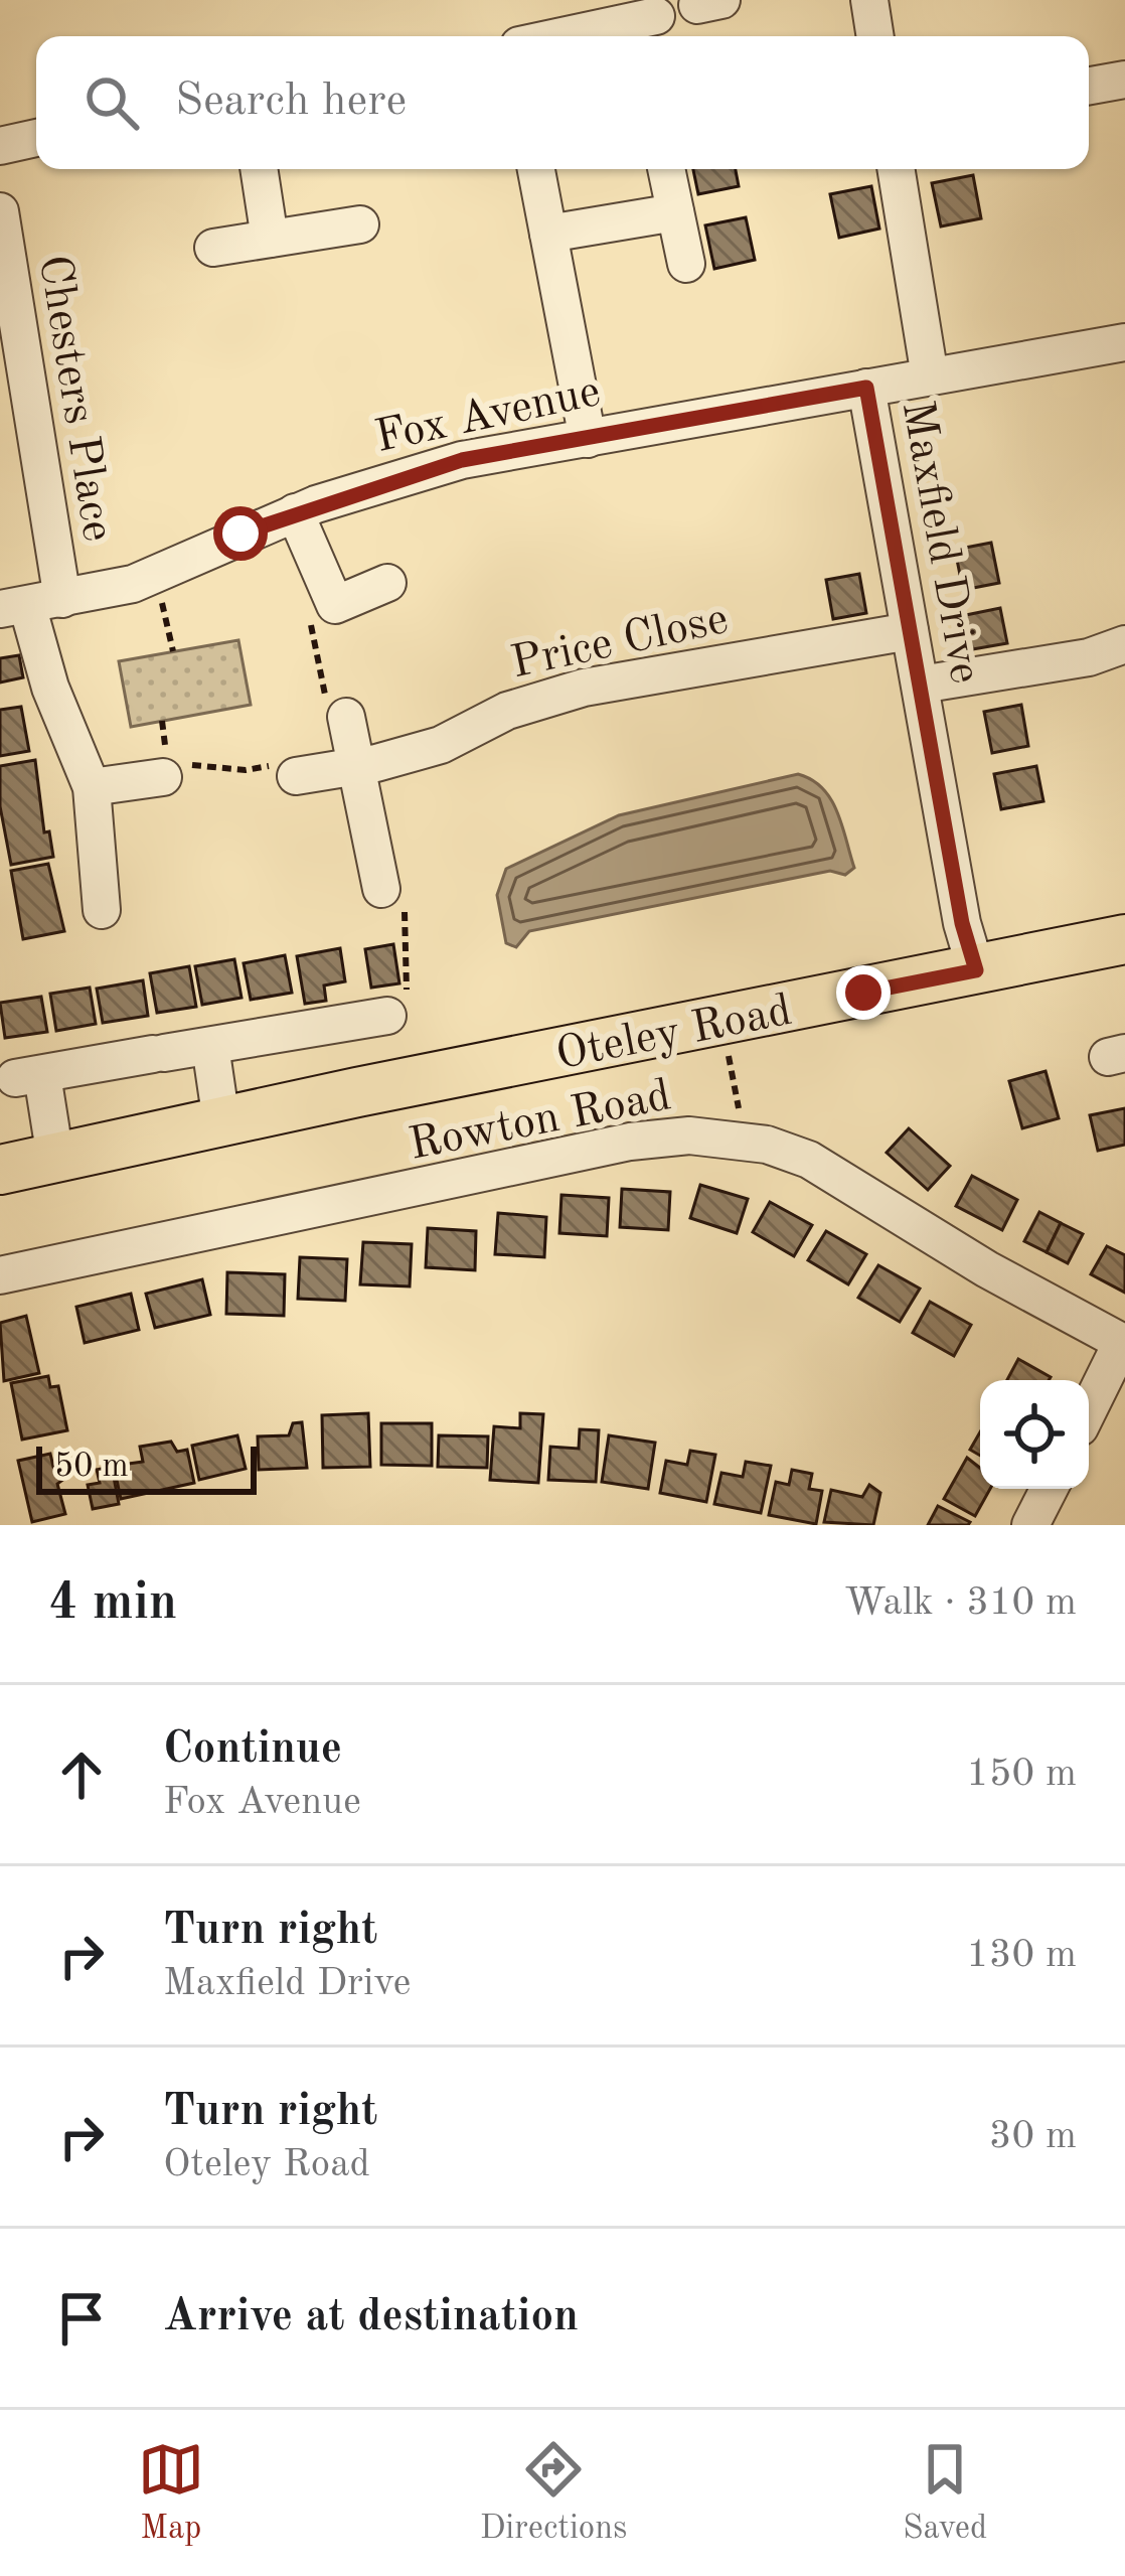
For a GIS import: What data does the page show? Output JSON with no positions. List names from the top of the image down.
{
  "streets": {
    "main road": ["Oteley Road"],
    "street": [
      "Chesters Place",
      "Fox Avenue",
      "Maxfield Drive",
      "Price Close",
      "Rowton Road"
    ]
  },
  "crossings": [
    ["Chesters Place", "Fox Avenue"],
    ["Fox Avenue", "Maxfield Drive"],
    ["Maxfield Drive", "Price Close"],
    ["Maxfield Drive", "Oteley Road"]
  ],
  "scale_bar": "50 m",
  "page": {
    "search": "Search here",
    "scale": "50 m",
    "heading": ["4 min", "Walk · 310 m"],
    "list": [
      ["Continue", "Fox Avenue", "150 m"],
      ["Turn right", "Maxfield Drive", "130 m"],
      ["Turn right", "Oteley Road", "30 m"],
      "Arrive at destination"
    ],
    "nav": ["Map", "Directions", "Saved"]
  }
}
